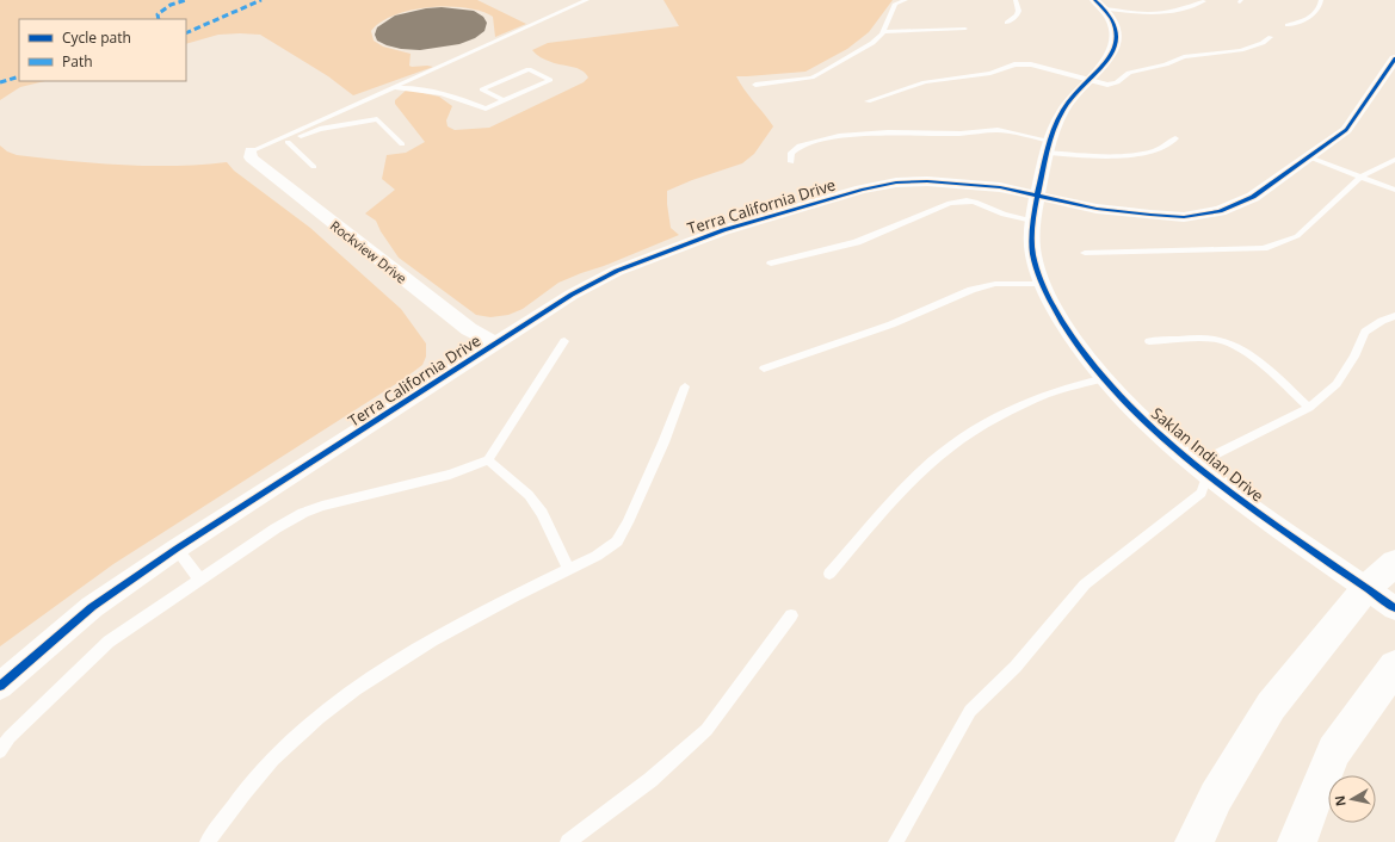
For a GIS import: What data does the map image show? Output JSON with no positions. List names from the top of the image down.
{
  "streets": {
    "street": ["Terra California Drive", "Rockview Drive", "Saklan Indian Drive"]
  },
  "crossings": [
    ["Terra California Drive", "Rockview Drive"],
    ["Terra California Drive", "Saklan Indian Drive"]
  ],
  "legend": ["Cycle path", "Path"],
  "north": "left"
}
